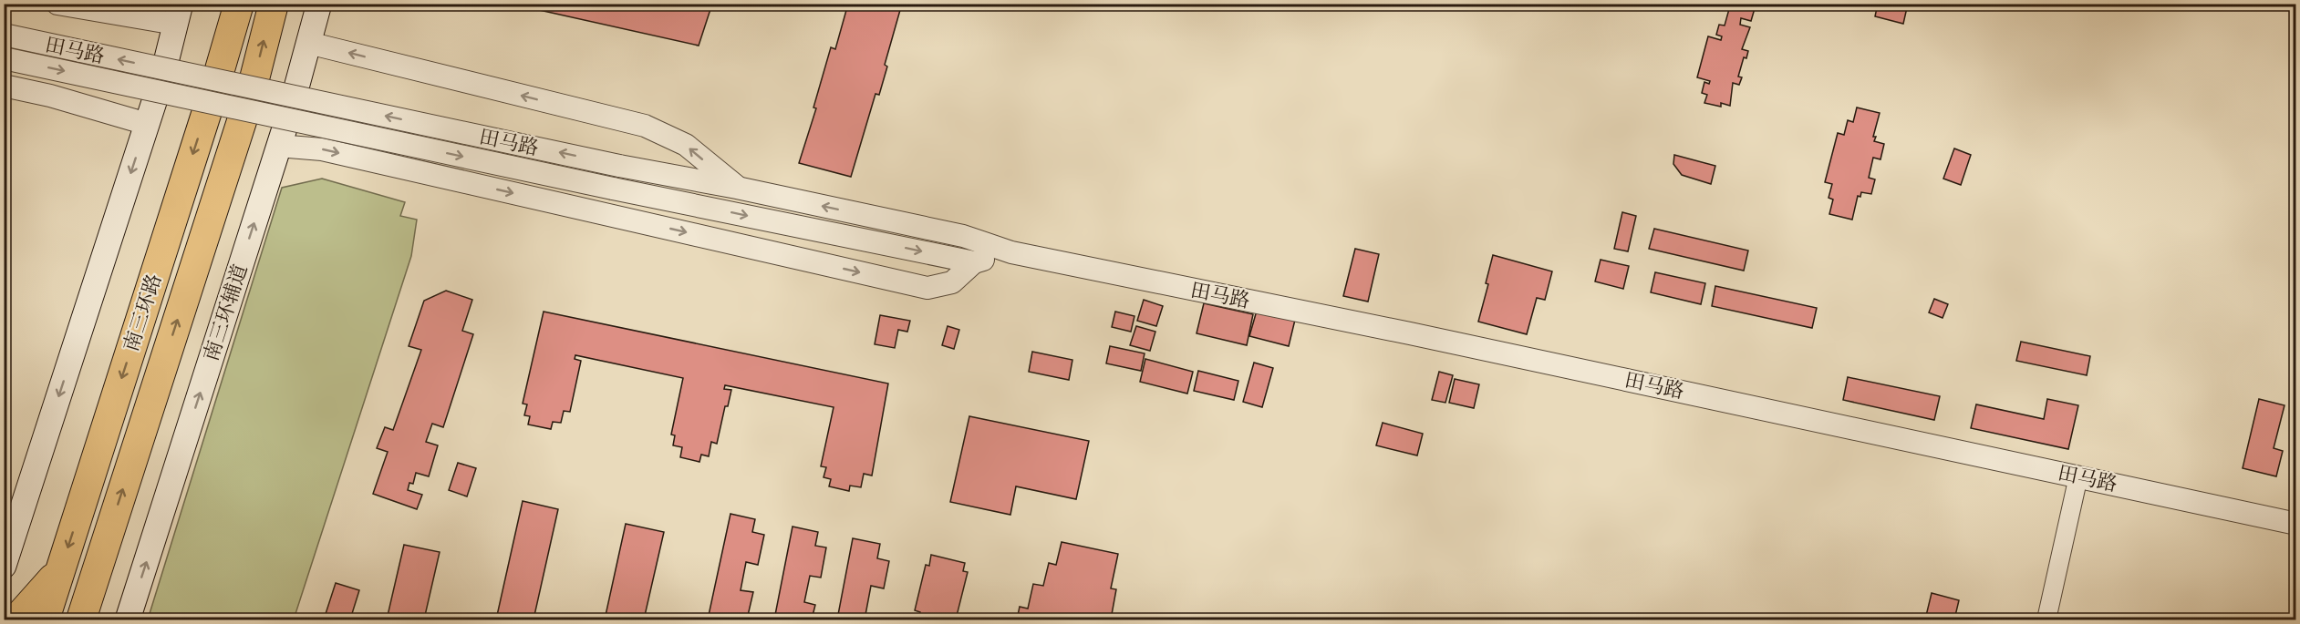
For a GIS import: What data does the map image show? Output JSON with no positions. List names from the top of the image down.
{
  "streets": {
    "highway": ["南三环路"],
    "main road": ["南三环辅道"],
    "street": ["田马路"]
  }
}
